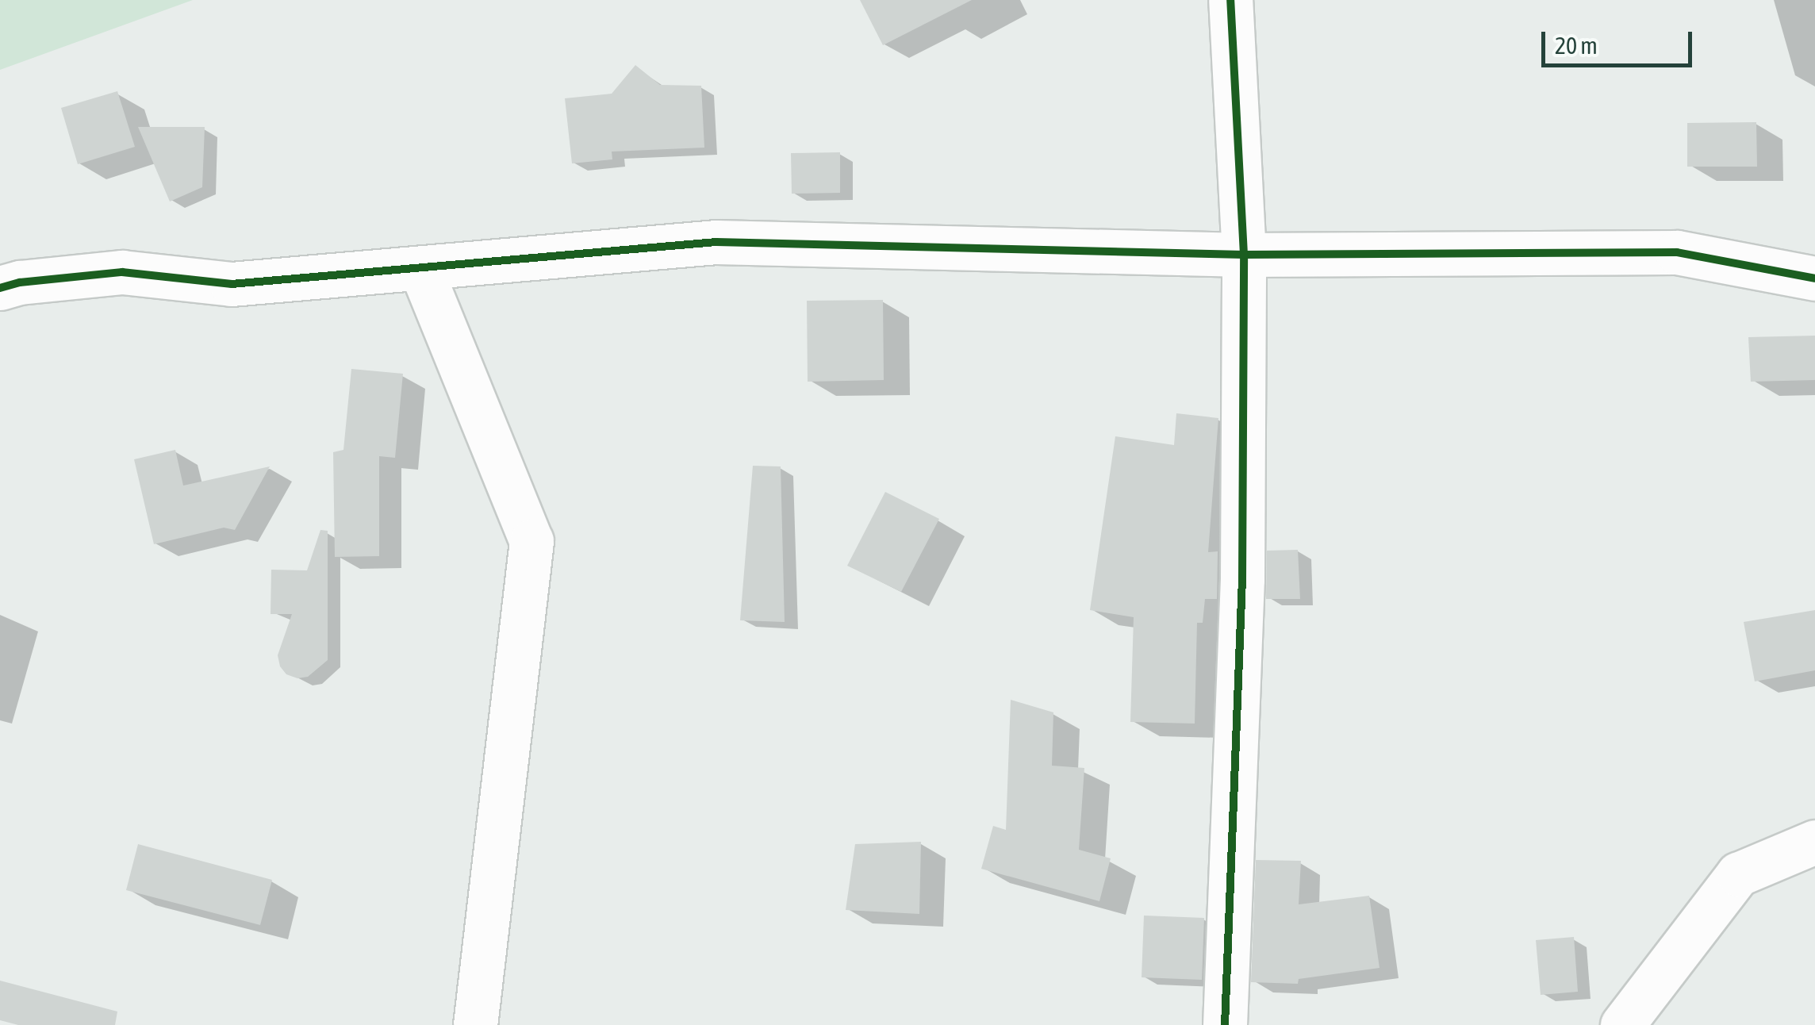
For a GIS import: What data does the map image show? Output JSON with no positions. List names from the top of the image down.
{
  "scale_bar": "20 m"
}
